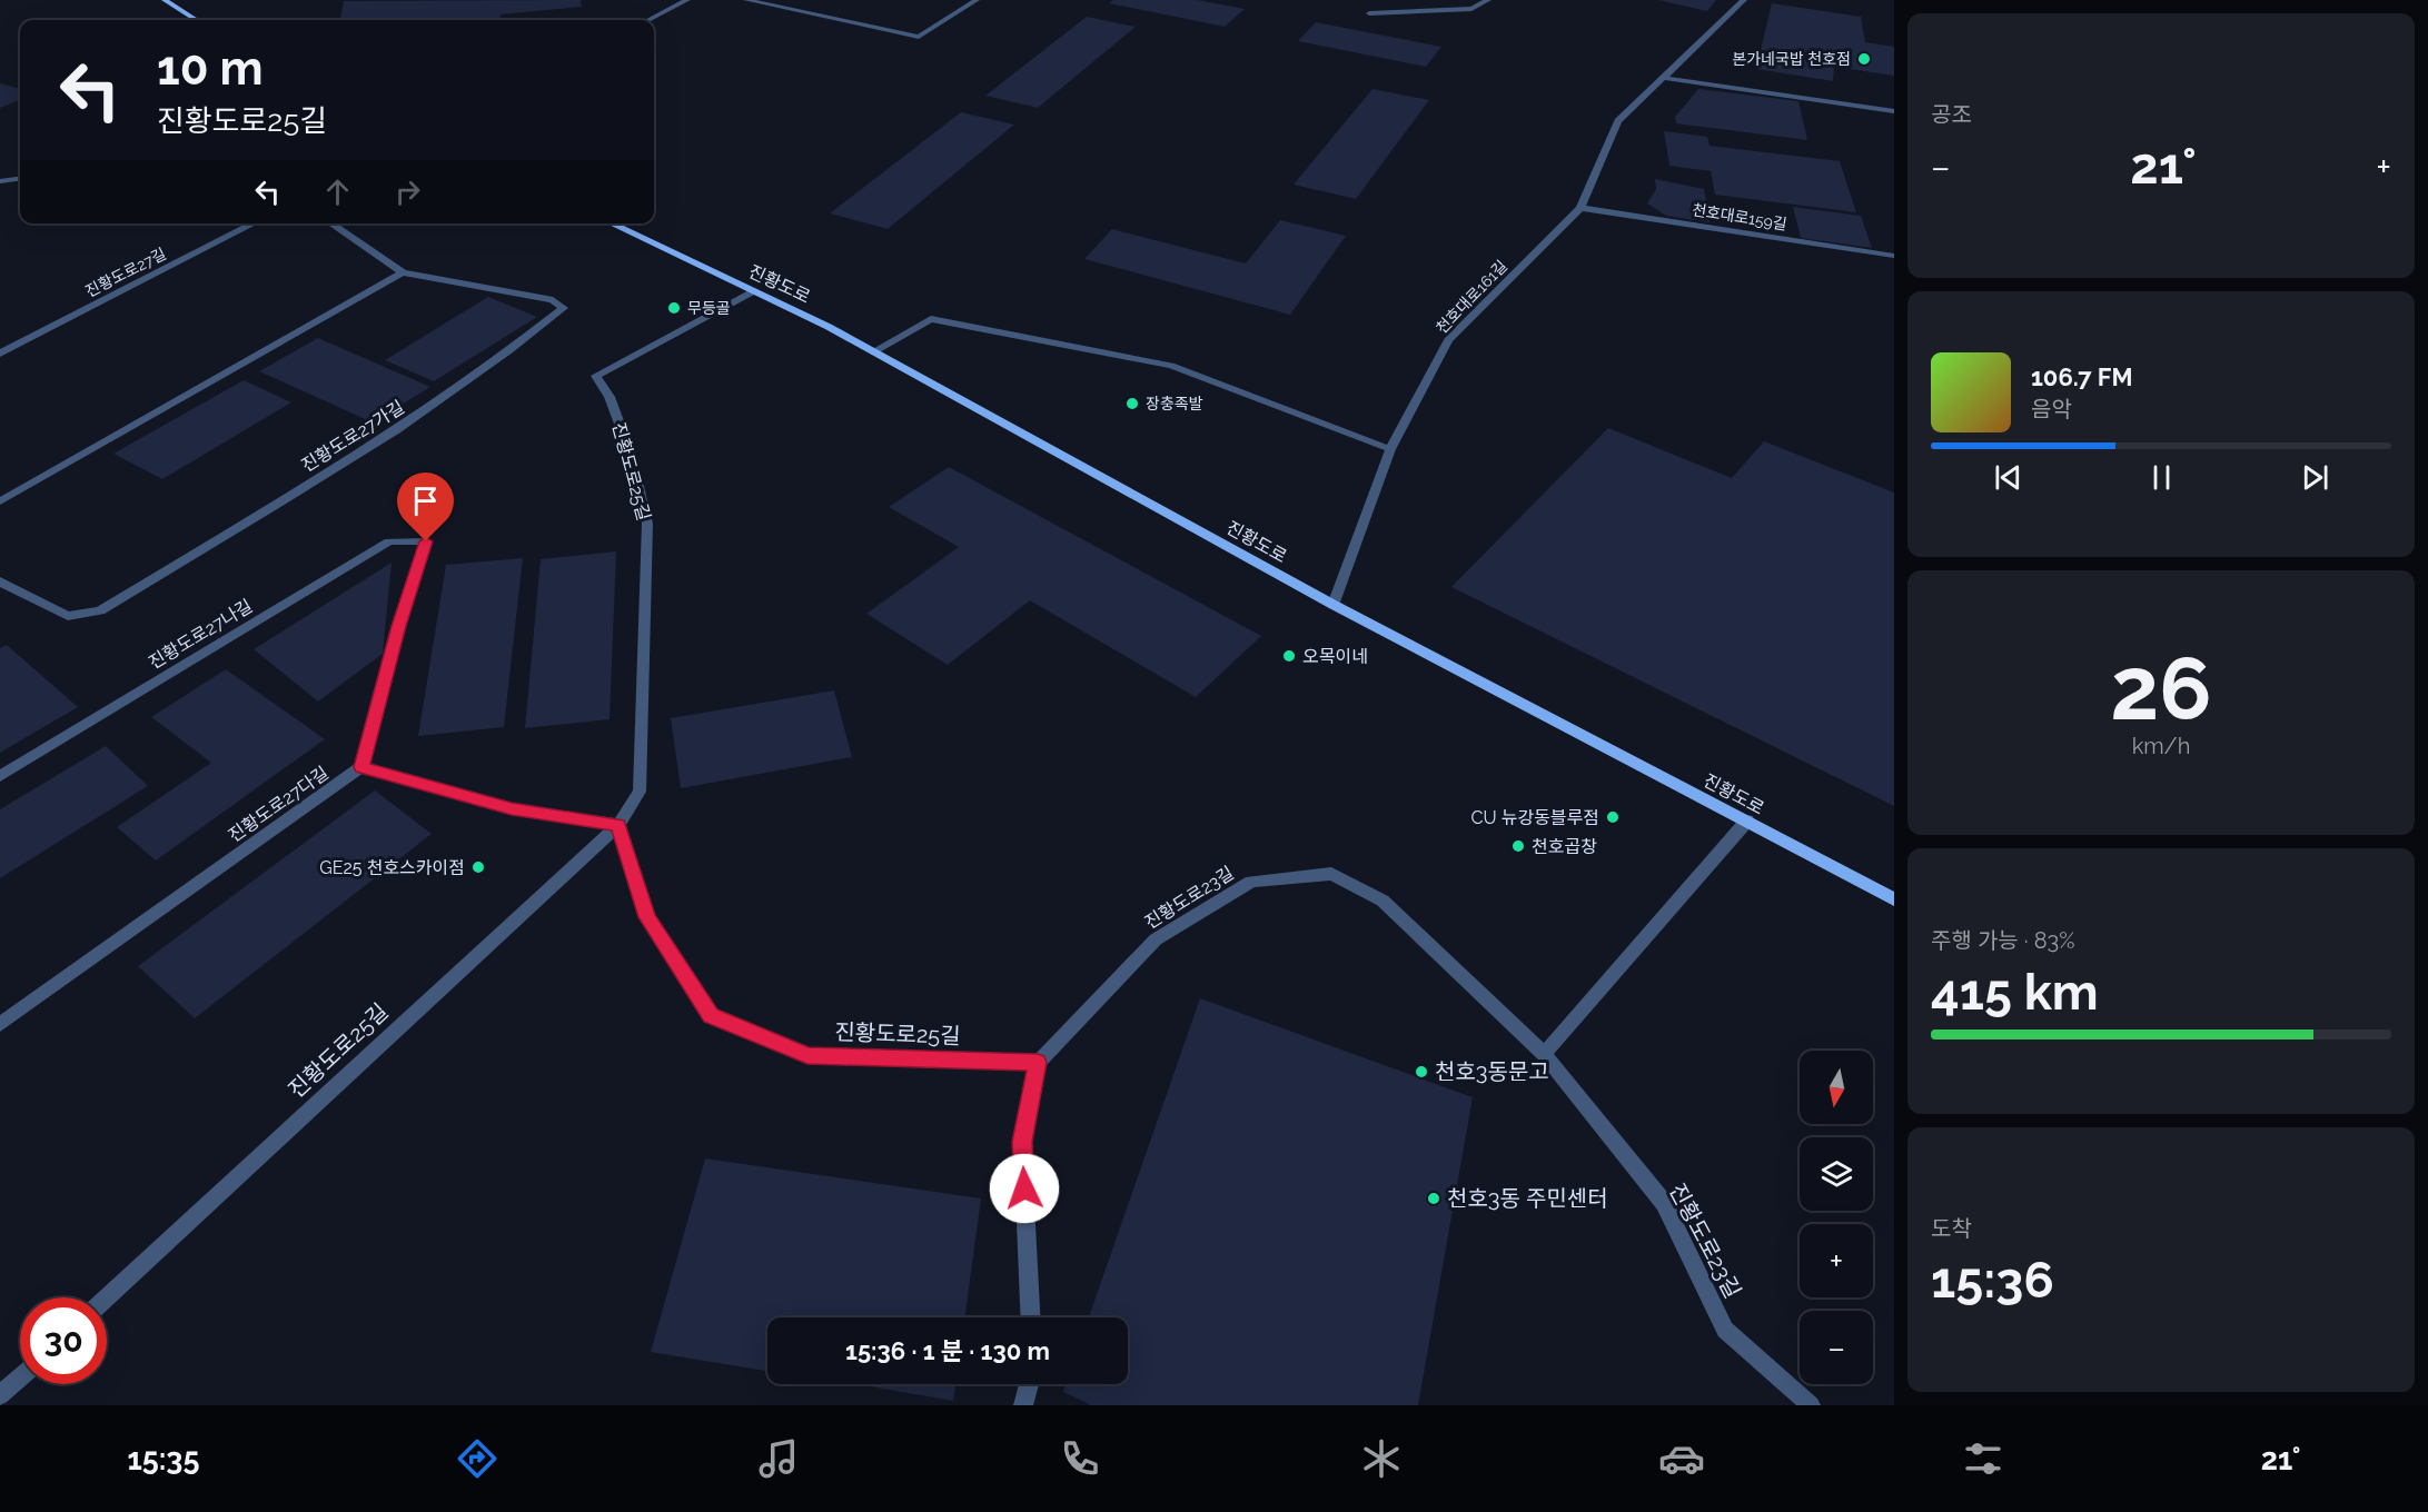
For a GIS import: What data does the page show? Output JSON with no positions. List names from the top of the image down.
{
  "streets": {
    "street": [
      "천호대로159길",
      "진황도로27길",
      "진황도로",
      "천호대로161길",
      "진황도로27가길",
      "진황도로25길",
      "진황도로27나길",
      "진황도로27다길",
      "진황도로23길"
    ]
  },
  "crossings": [
    ["천호대로159길", "천호대로161길"],
    ["진황도로", "천호대로161길"],
    ["진황도로", "진황도로25길"],
    ["진황도로25길", "진황도로23길"],
    ["진황도로27나길", "진황도로27다길"]
  ],
  "places": [
    "본가네국밥 천호점",
    "무등골",
    "장충족발",
    "오목이네",
    "CU 뉴강동블루점",
    "천호곱창",
    "GE25 천호스카이점",
    "천호3동문고",
    "천호3동 주민센터"
  ],
  "north": "bottom",
  "page": {
    "tile": [
      "공조",
      ["26", "km/h"],
      ["주행 가능 · 83%", "415 km"],
      ["도착", "15:36"]
    ],
    "turn": ["10 m", "진황도로25길"],
    "heat": ["−", "21°", "+"],
    "song": ["106.7 FM", "음악"],
    "map_buttons": ["+", "−"],
    "limit": "30",
    "trip": "15:36 · 1 분 · 130 m",
    "tabs": ["15:35", "21°"]
  }
}
